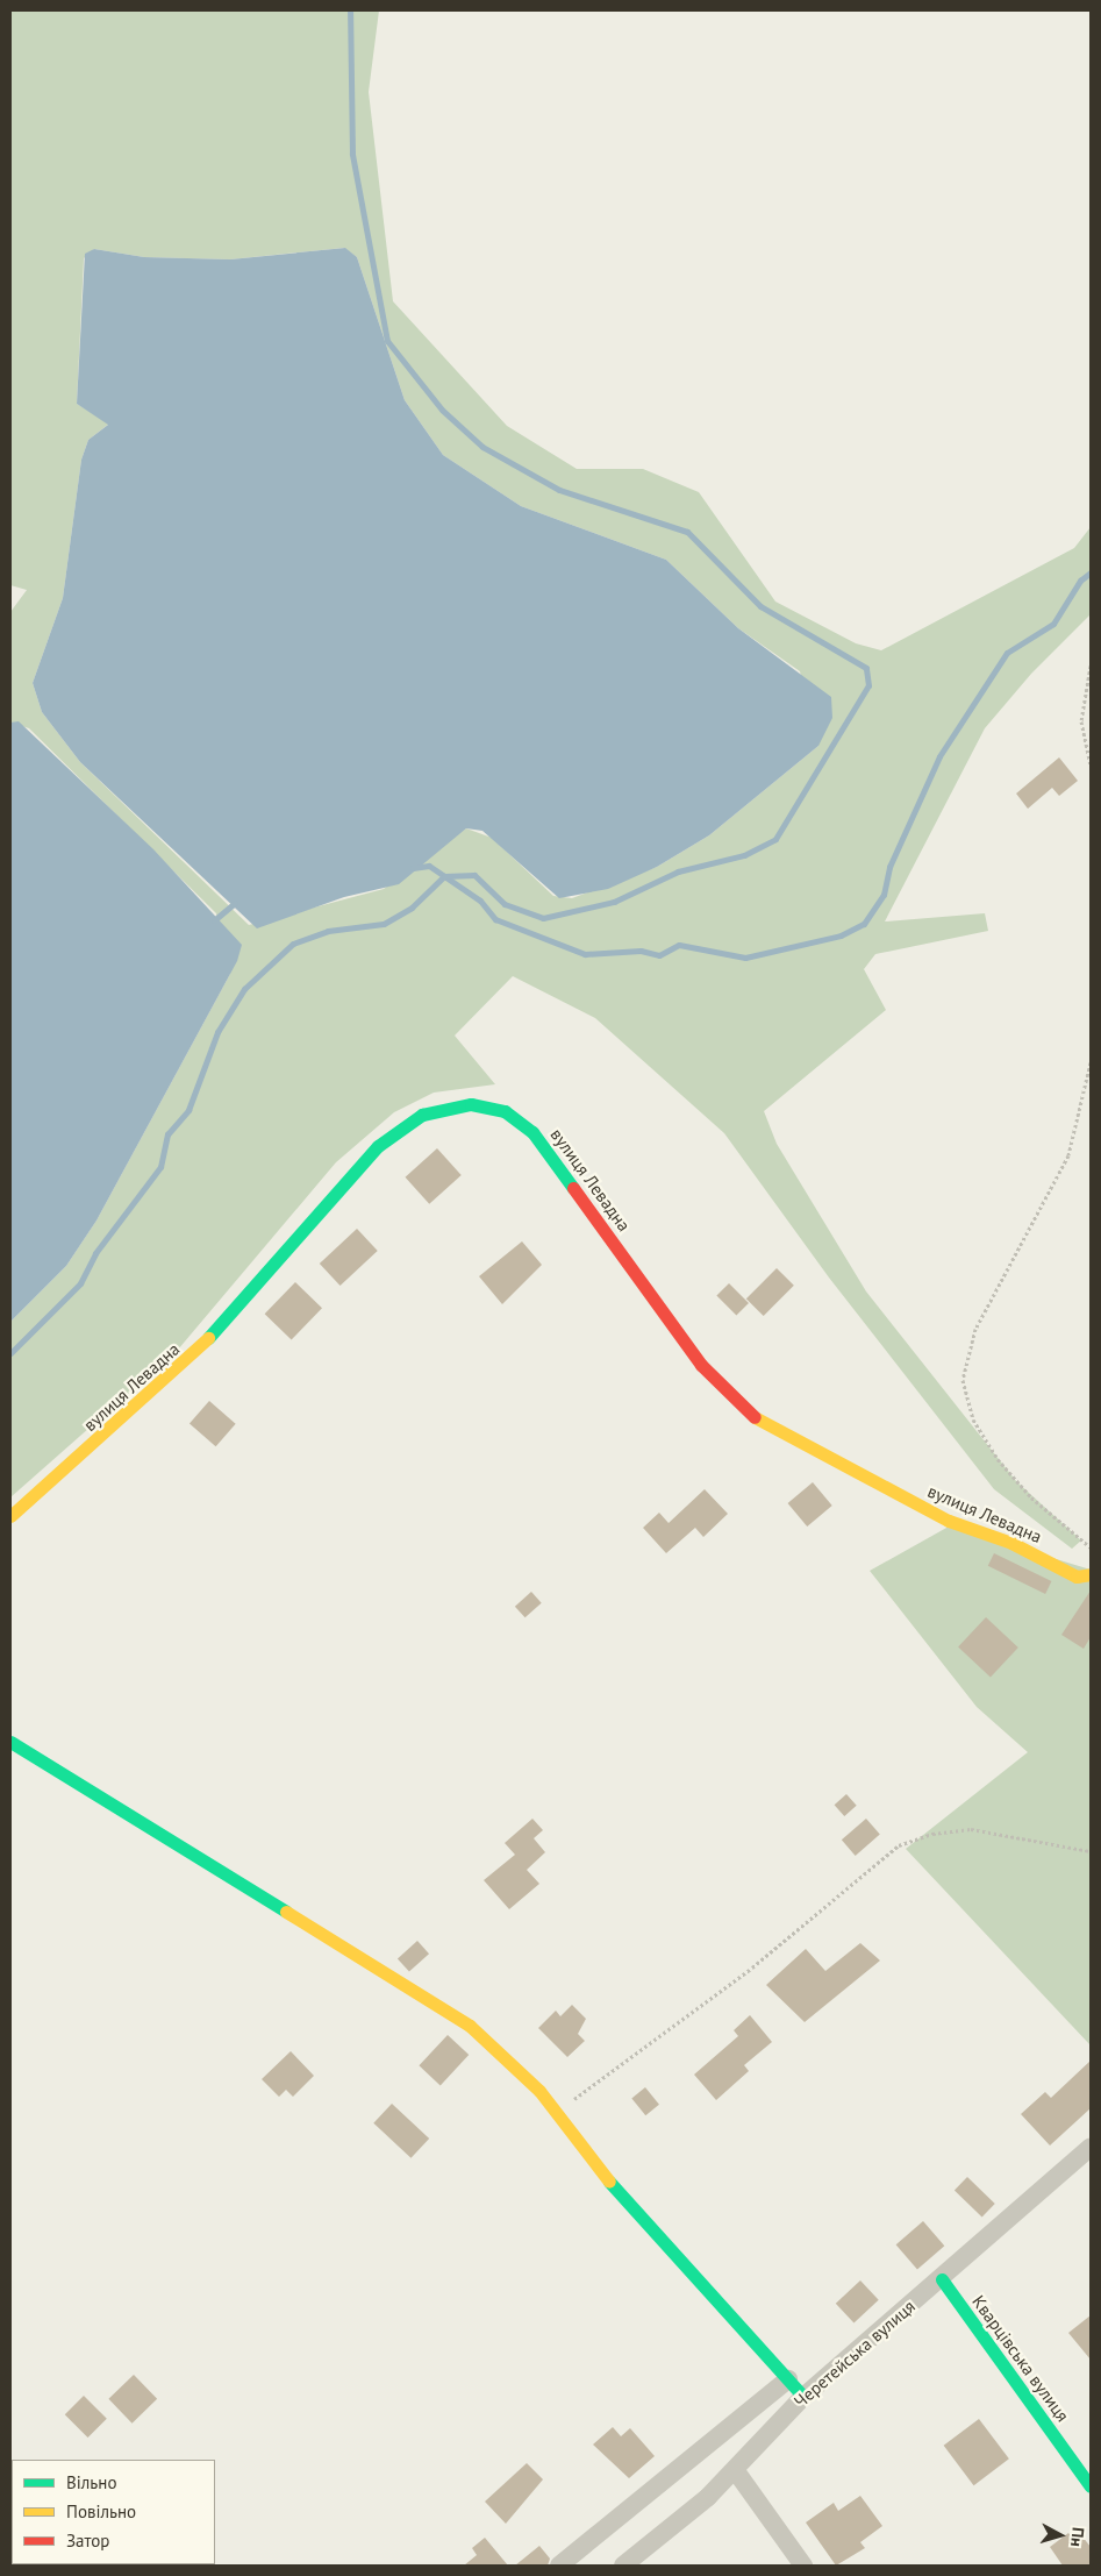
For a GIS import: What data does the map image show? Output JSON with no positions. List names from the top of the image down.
{
  "streets": {
    "street": ["вулиця Левадна", "Черетейська вулиця", "Кварцівська вулиця"]
  },
  "crossings": [
    ["Черетейська вулиця", "Кварцівська вулиця"]
  ],
  "legend": ["Вільно", "Повільно", "Затор"],
  "north": "right"
}
